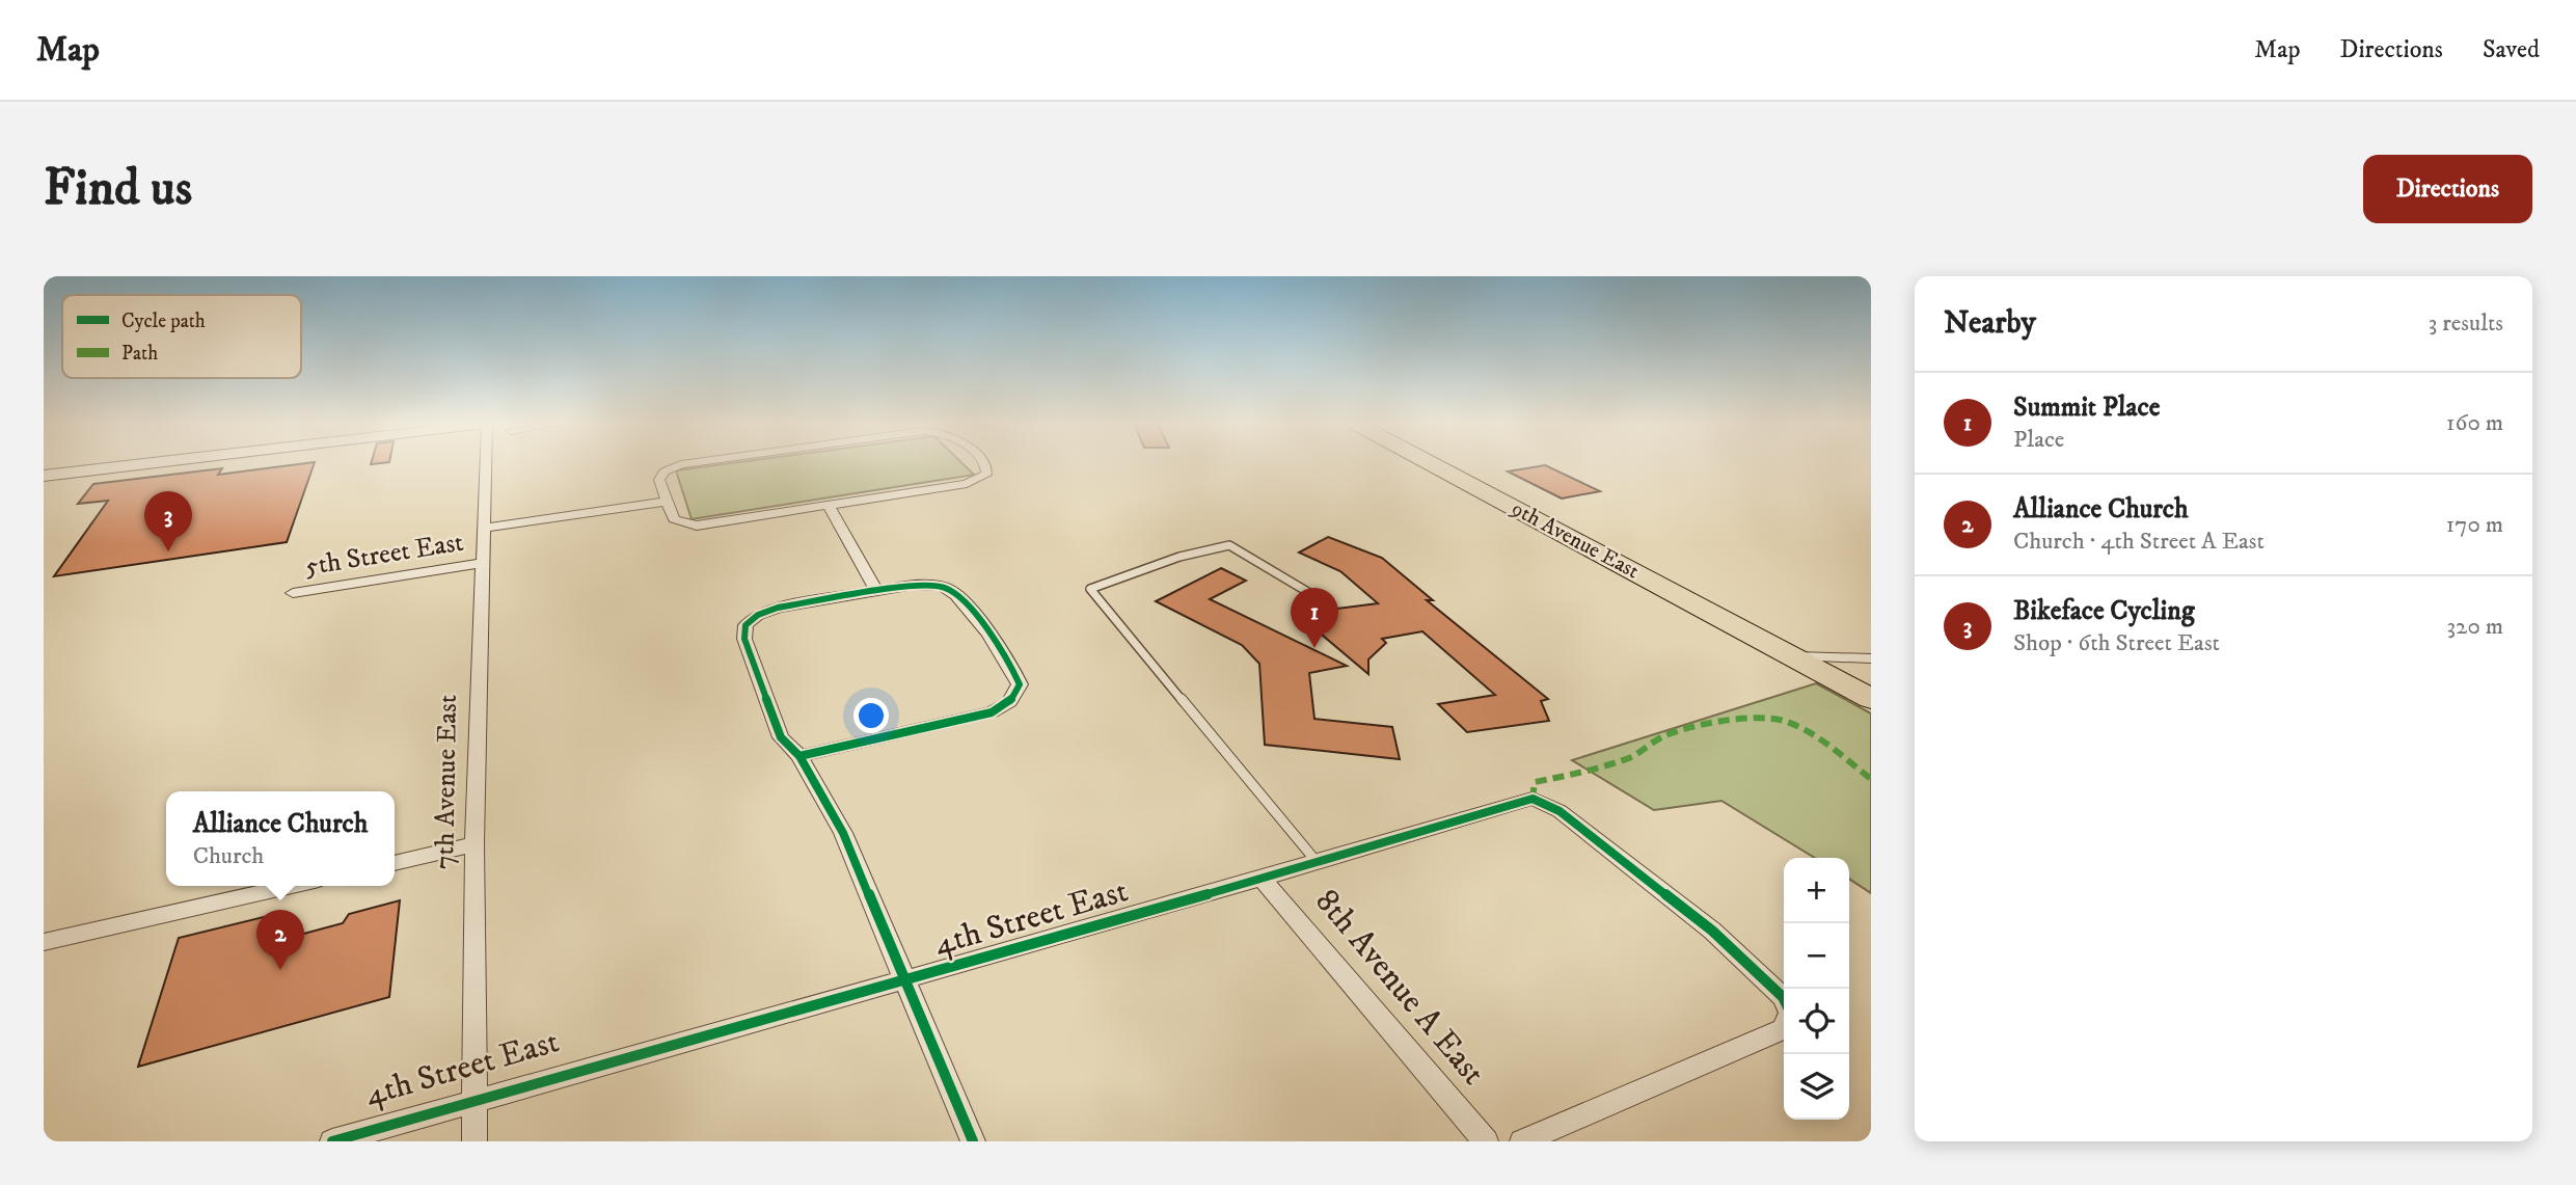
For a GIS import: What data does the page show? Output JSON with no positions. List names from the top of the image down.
{
  "streets": {
    "highway": ["9th Avenue East"],
    "street": [
      "5th Street East",
      "7th Avenue East",
      "4th Street East",
      "8th Avenue A East"
    ]
  },
  "crossings": [
    ["5th Street East", "7th Avenue East"],
    ["7th Avenue East", "4th Street East"],
    ["4th Street East", "8th Avenue A East"]
  ],
  "legend": ["Cycle path", "Path"],
  "page": {
    "header": "Map",
    "nav": ["Map", "Directions", "Saved"],
    "buttons": "Directions",
    "title": "Find us",
    "heading": ["Nearby", "3 results"],
    "list": [
      {
        "mark": "1",
        "name": "Summit Place",
        "note": "Place",
        "value": "160 m"
      },
      {
        "mark": "2",
        "name": "Alliance Church",
        "note": "Church · 4th Street A East",
        "value": "170 m"
      },
      {
        "mark": "3",
        "name": "Bikeface Cycling",
        "note": "Shop · 6th Street East",
        "value": "320 m"
      }
    ],
    "pins": ["3", "1", "2"],
    "popup": ["Alliance Church", "Church"],
    "map_buttons": ["+", "−"]
  }
}
